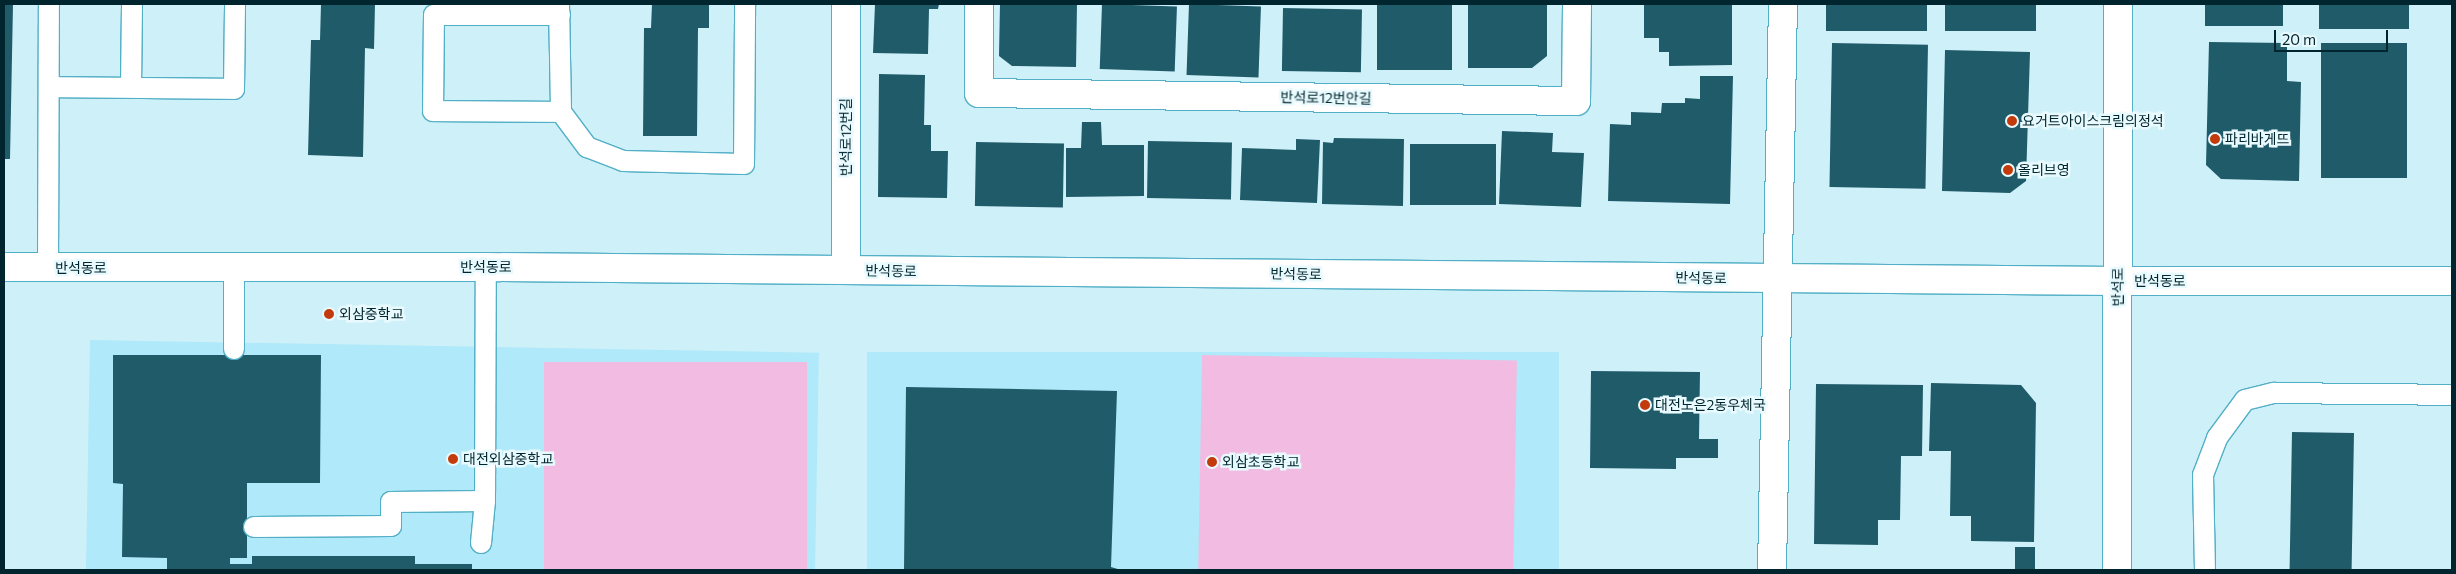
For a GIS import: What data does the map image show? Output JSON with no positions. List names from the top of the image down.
{
  "streets": {
    "street": [
      "반석로12번안길",
      "반석로12번길",
      "반석동로",
      "반석로"
    ]
  },
  "crossings": [
    ["반석로12번길", "반석동로"],
    ["반석동로", "반석로"]
  ],
  "places": [
    "요거트아이스크림의정석",
    "파리바게뜨",
    "올리브영",
    "외삼중학교",
    "대전노은2동우체국",
    "대전외삼중학교",
    "외삼초등학교"
  ],
  "scale_bar": "20 m"
}
